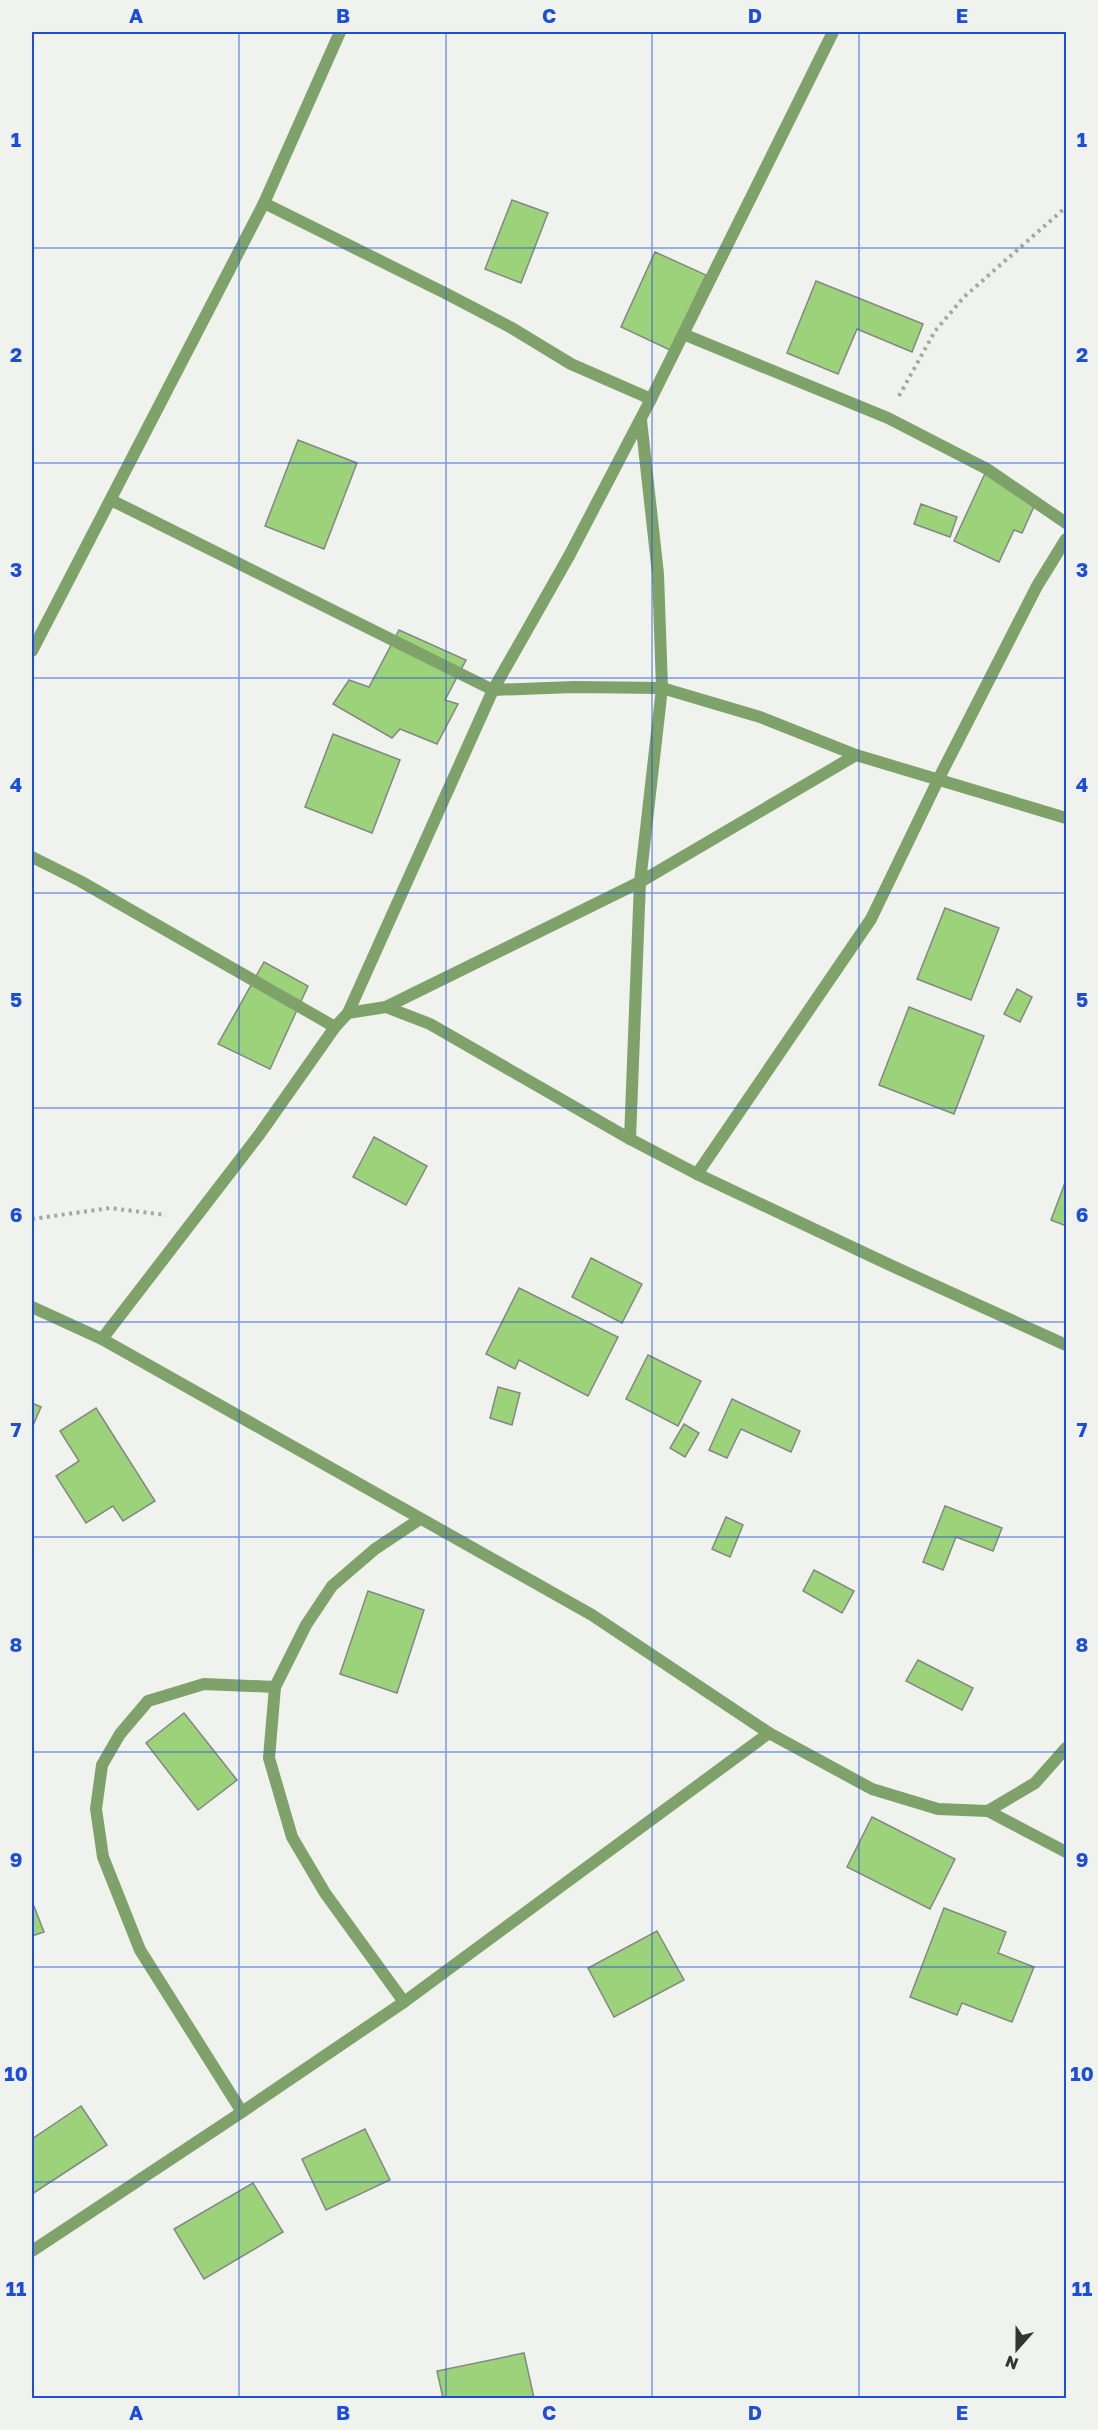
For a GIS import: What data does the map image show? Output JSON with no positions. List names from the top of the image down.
{
  "north": "bottom",
  "grid": {
    "columns": [
      "A",
      "B",
      "C",
      "D",
      "E"
    ],
    "rows": [
      "1",
      "2",
      "3",
      "4",
      "5",
      "6",
      "7",
      "8",
      "9",
      "10",
      "11"
    ]
  }
}
